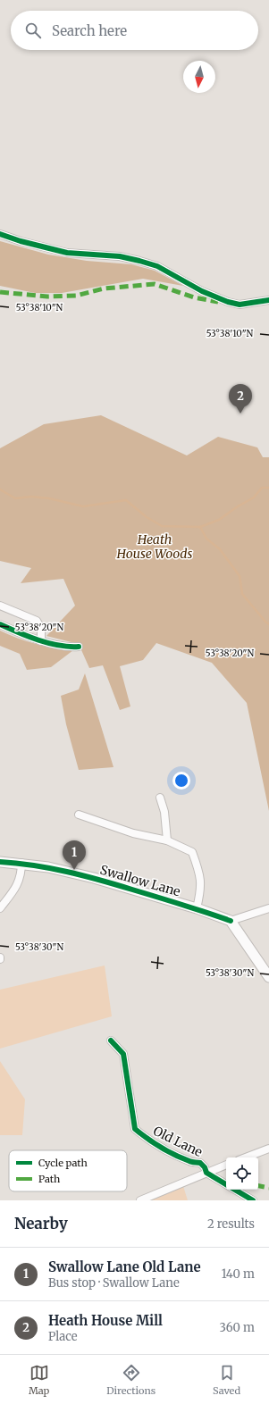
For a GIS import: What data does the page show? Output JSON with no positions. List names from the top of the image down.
{
  "streets": {
    "street": ["Swallow Lane", "Old Lane"]
  },
  "parks": ["Heath House Woods"],
  "legend": ["Cycle path", "Path"],
  "north": "bottom",
  "page": {
    "search": "Search here",
    "pins": ["2", "1"],
    "heading": ["Nearby", "2 results"],
    "list": [
      {
        "mark": "1",
        "name": "Swallow Lane Old Lane",
        "note": "Bus stop · Swallow Lane",
        "value": "140 m"
      },
      {
        "mark": "2",
        "name": "Heath House Mill",
        "note": "Place",
        "value": "360 m"
      }
    ],
    "nav": ["Map", "Directions", "Saved"]
  },
  "coordinates": ["53°38'10\"N", "53°38'20\"N", "53°38'30\"N"]
}
